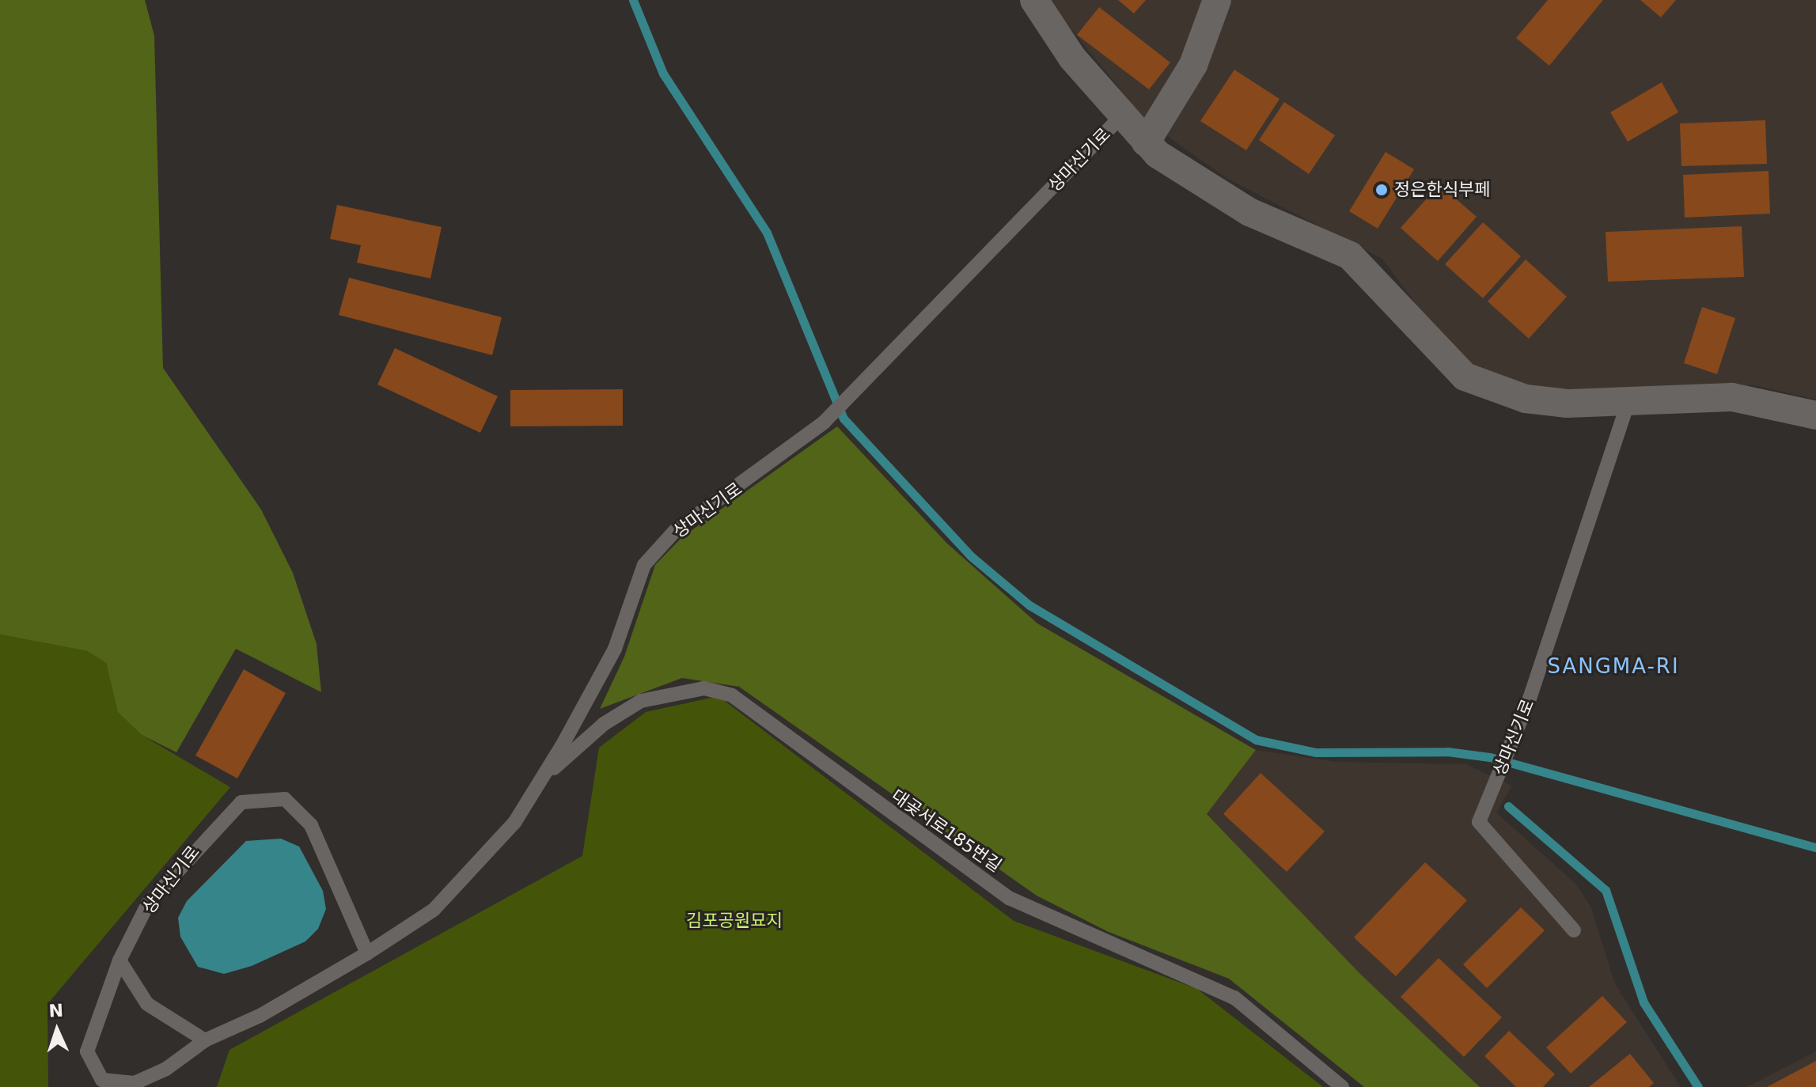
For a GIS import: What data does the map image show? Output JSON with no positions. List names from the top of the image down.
{
  "streets": {
    "street": ["상마신기로"],
    "lane": ["대곶서로185번길"]
  },
  "crossings": [
    ["상마신기로", "대곶서로185번길"]
  ],
  "districts": ["SANGMA-RI"],
  "parks": ["김포공원묘지"],
  "places": ["정은한식부페"],
  "north": "top"
}
